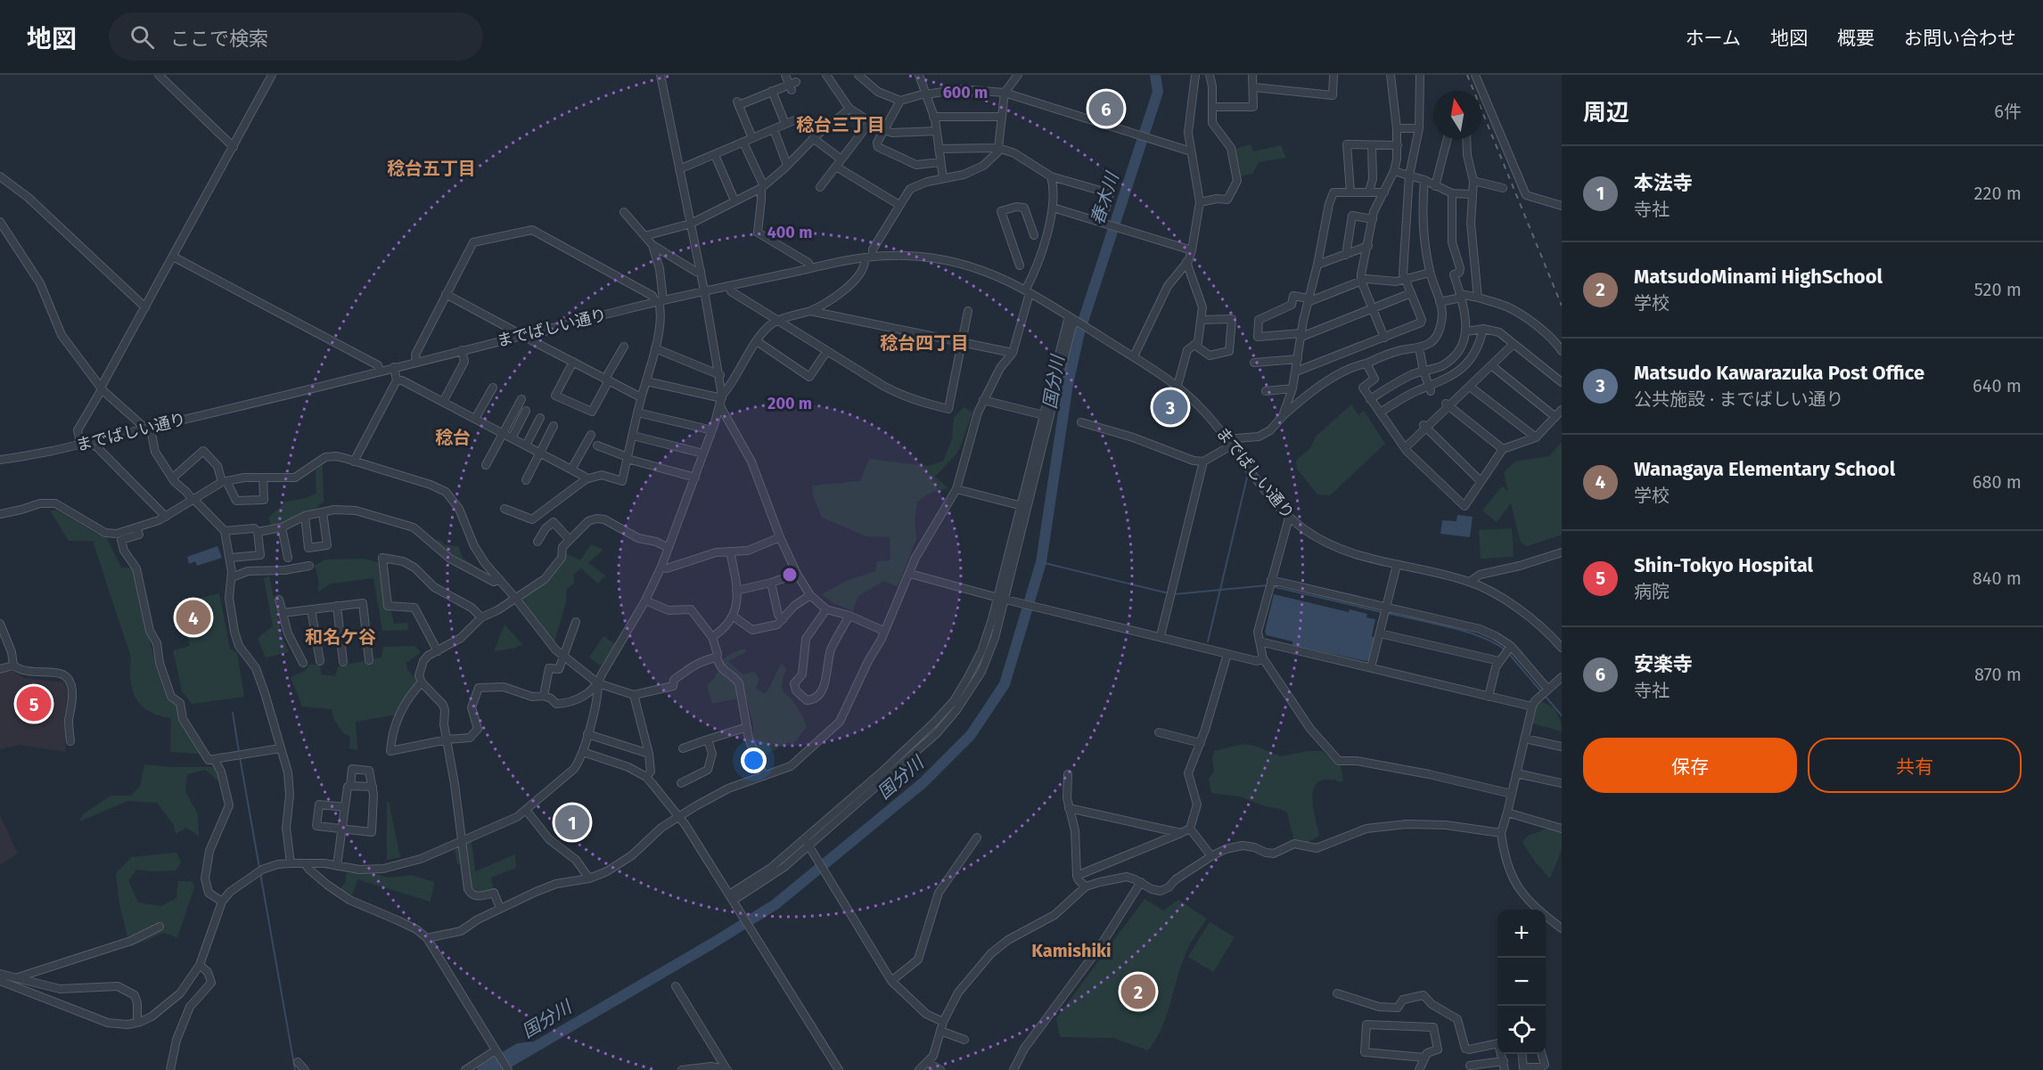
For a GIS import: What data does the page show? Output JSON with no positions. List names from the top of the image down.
{
  "streets": {
    "street": ["までばしい通り"]
  },
  "districts": [
    "稔台三丁目",
    "稔台五丁目",
    "稔台四丁目",
    "稔台",
    "和名ケ谷",
    "Kamishiki"
  ],
  "water": ["春木川", "国分川"],
  "north": "top",
  "page": {
    "header": "地図",
    "search": "ここで検索",
    "nav": [
      "ホーム",
      "地図",
      "概要",
      "お問い合わせ"
    ],
    "heading": ["周辺", "6件"],
    "pins": [
      "6",
      "3",
      "4",
      "5",
      "1",
      "2"
    ],
    "list": [
      {
        "mark": "1",
        "name": "本法寺",
        "note": "寺社",
        "value": "220 m"
      },
      {
        "mark": "2",
        "name": "MatsudoMinami HighSchool",
        "note": "学校",
        "value": "520 m"
      },
      {
        "mark": "3",
        "name": "Matsudo Kawarazuka Post Office",
        "note": "公共施設 · までばしい通り",
        "value": "640 m"
      },
      {
        "mark": "4",
        "name": "Wanagaya Elementary School",
        "note": "学校",
        "value": "680 m"
      },
      {
        "mark": "5",
        "name": "Shin-Tokyo Hospital",
        "note": "病院",
        "value": "840 m"
      },
      {
        "mark": "6",
        "name": "安楽寺",
        "note": "寺社",
        "value": "870 m"
      }
    ],
    "buttons": ["保存", "共有"],
    "map_buttons": ["+", "−"]
  },
  "rings": ["600 m", "400 m", "200 m"]
}
